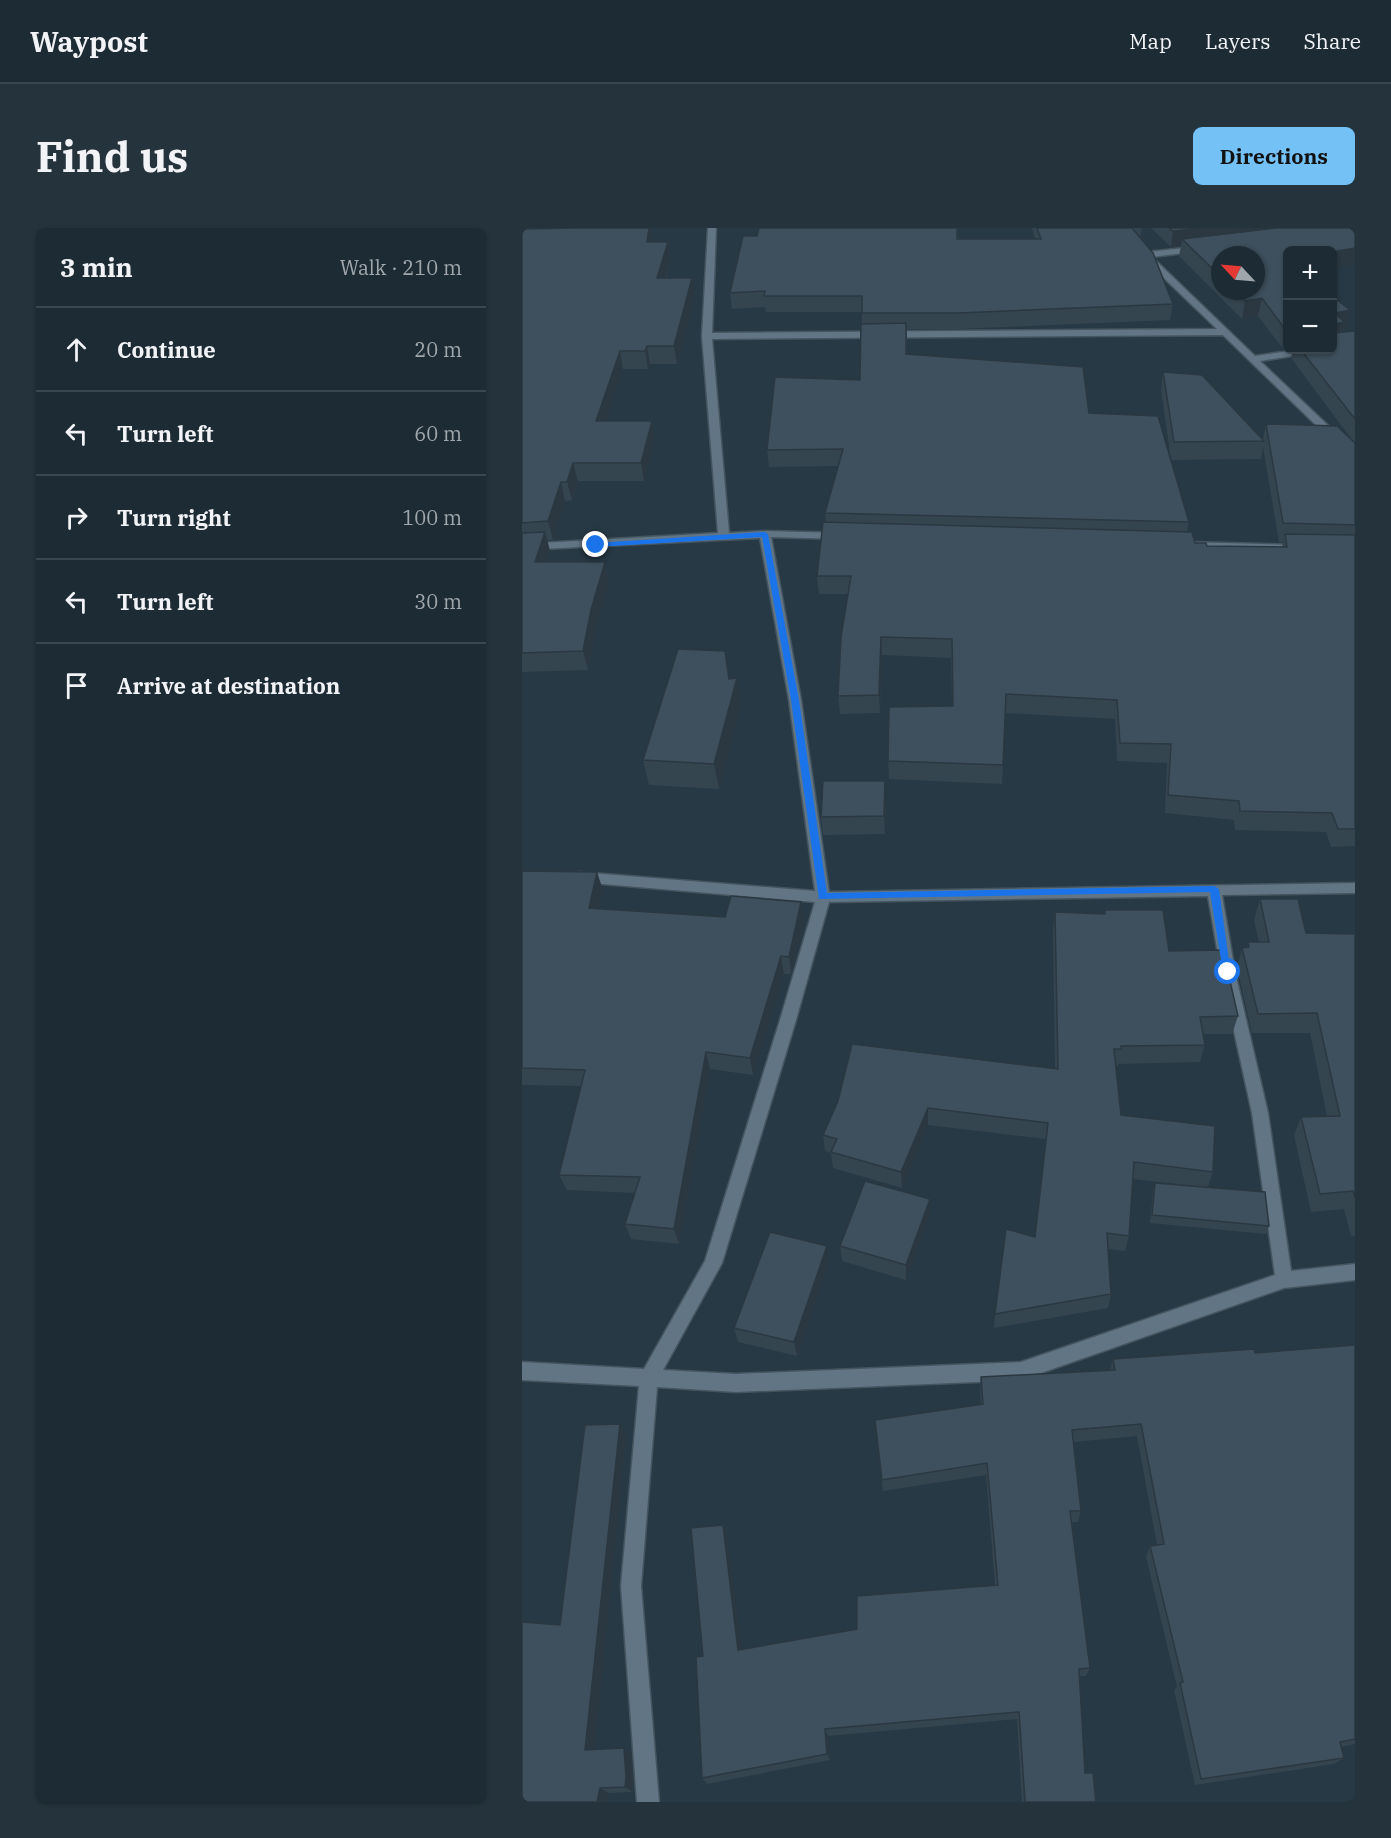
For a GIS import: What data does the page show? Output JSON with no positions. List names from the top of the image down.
{
  "north": "top left",
  "page": {
    "header": "Waypost",
    "nav": ["Map", "Layers", "Share"],
    "buttons": "Directions",
    "title": "Find us",
    "heading": ["3 min", "Walk · 210 m"],
    "map_buttons": ["+", "−"],
    "list": [
      ["Continue", "20 m"],
      ["Turn left", "60 m"],
      ["Turn right", "100 m"],
      ["Turn left", "30 m"],
      "Arrive at destination"
    ]
  }
}
